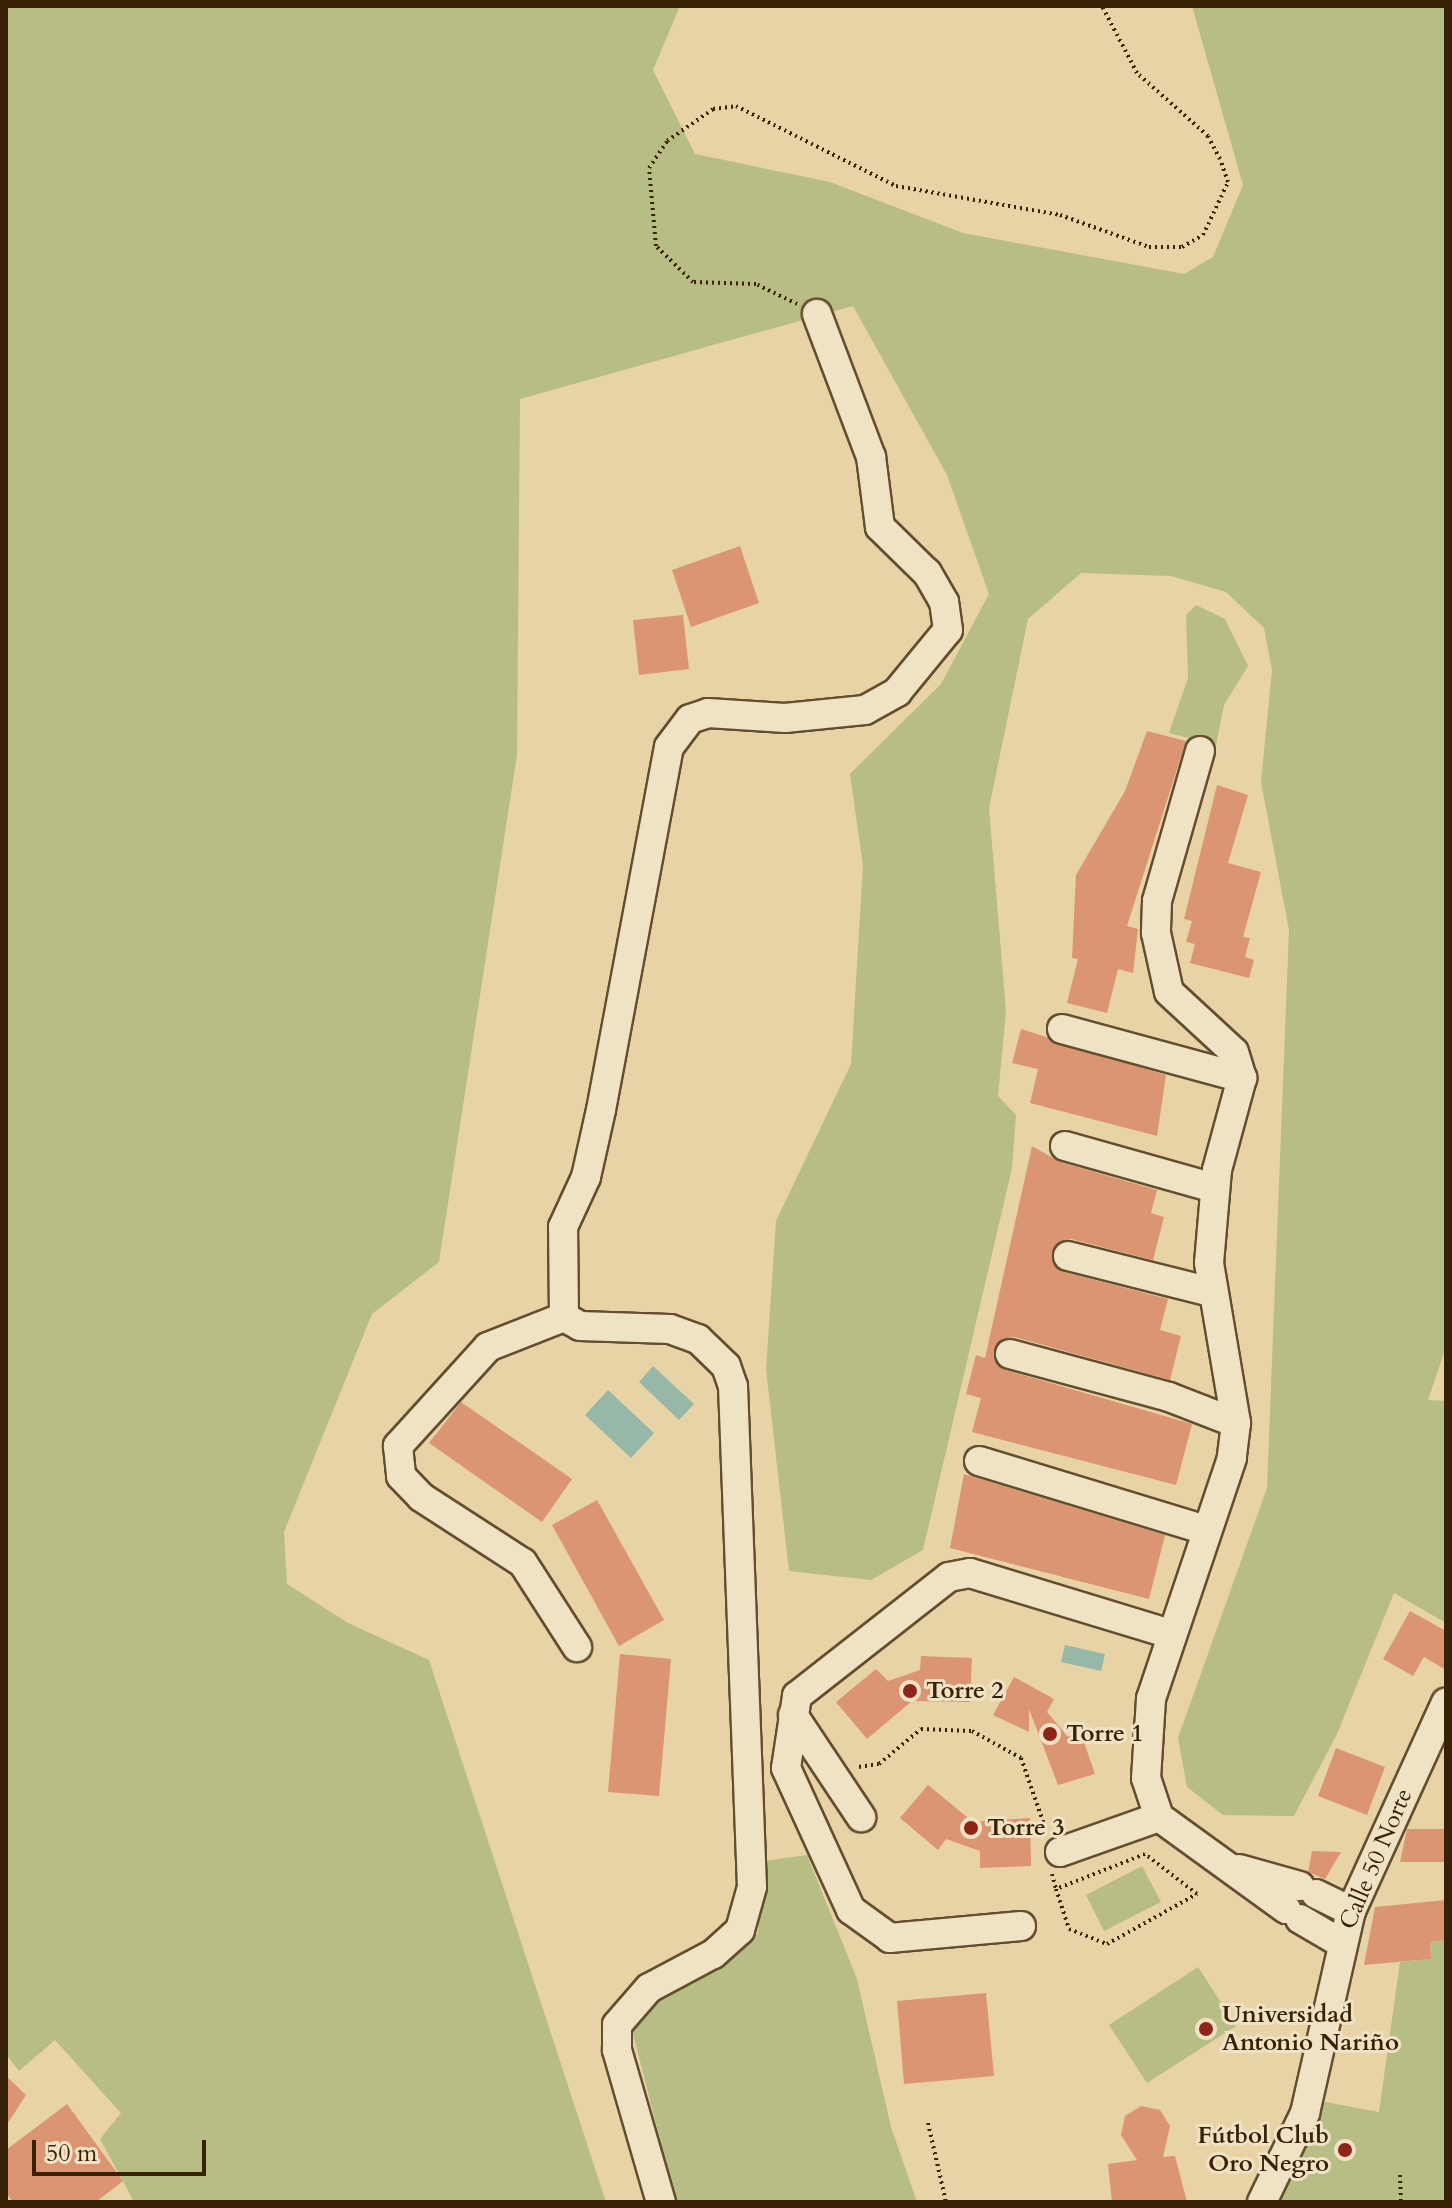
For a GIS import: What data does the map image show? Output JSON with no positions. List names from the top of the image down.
{
  "streets": {
    "street": ["Calle 50 Norte"]
  },
  "places": [
    "Torre 2",
    "Torre 1",
    "Torre 3",
    "Universidad Antonio Nariño",
    "Fútbol Club Oro Negro"
  ],
  "scale_bar": "50 m"
}
